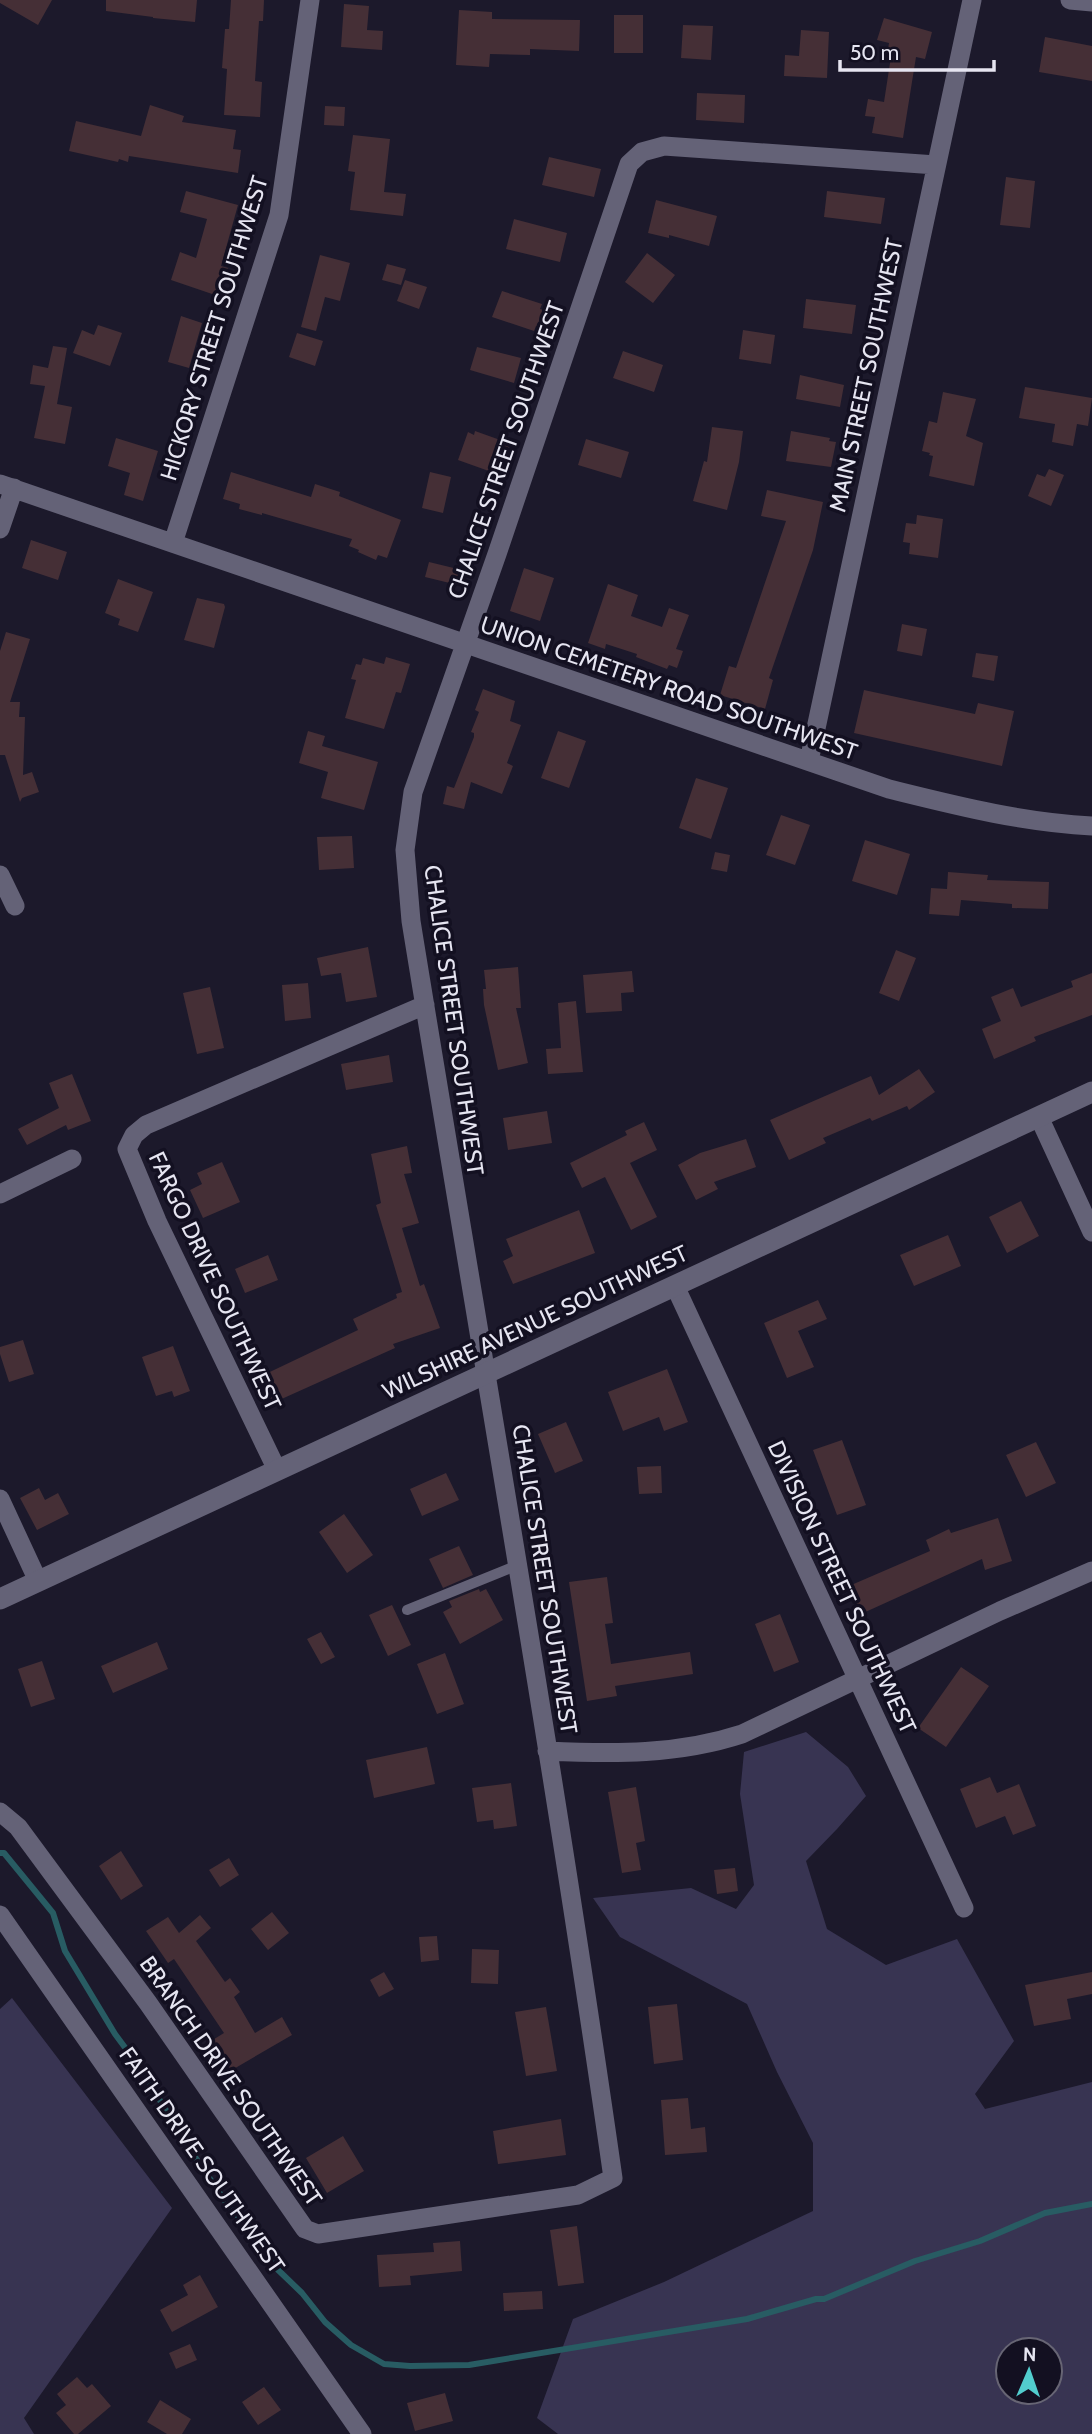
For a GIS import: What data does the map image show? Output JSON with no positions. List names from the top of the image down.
{
  "streets": {
    "street": [
      "HICKORY STREET SOUTHWEST",
      "MAIN STREET SOUTHWEST",
      "CHALICE STREET SOUTHWEST",
      "UNION CEMETERY ROAD SOUTHWEST",
      "FARGO DRIVE SOUTHWEST",
      "WILSHIRE AVENUE SOUTHWEST",
      "DIVISION STREET SOUTHWEST",
      "BRANCH DRIVE SOUTHWEST",
      "FAITH DRIVE SOUTHWEST"
    ]
  },
  "crossings": [
    ["HICKORY STREET SOUTHWEST", "UNION CEMETERY ROAD SOUTHWEST"],
    ["MAIN STREET SOUTHWEST", "CHALICE STREET SOUTHWEST"],
    ["MAIN STREET SOUTHWEST", "UNION CEMETERY ROAD SOUTHWEST"],
    ["CHALICE STREET SOUTHWEST", "UNION CEMETERY ROAD SOUTHWEST"],
    ["CHALICE STREET SOUTHWEST", "FARGO DRIVE SOUTHWEST"],
    ["CHALICE STREET SOUTHWEST", "WILSHIRE AVENUE SOUTHWEST"],
    ["CHALICE STREET SOUTHWEST", "BRANCH DRIVE SOUTHWEST"],
    ["FARGO DRIVE SOUTHWEST", "WILSHIRE AVENUE SOUTHWEST"],
    ["WILSHIRE AVENUE SOUTHWEST", "DIVISION STREET SOUTHWEST"]
  ],
  "scale_bar": "50 m",
  "north": "top"
}
